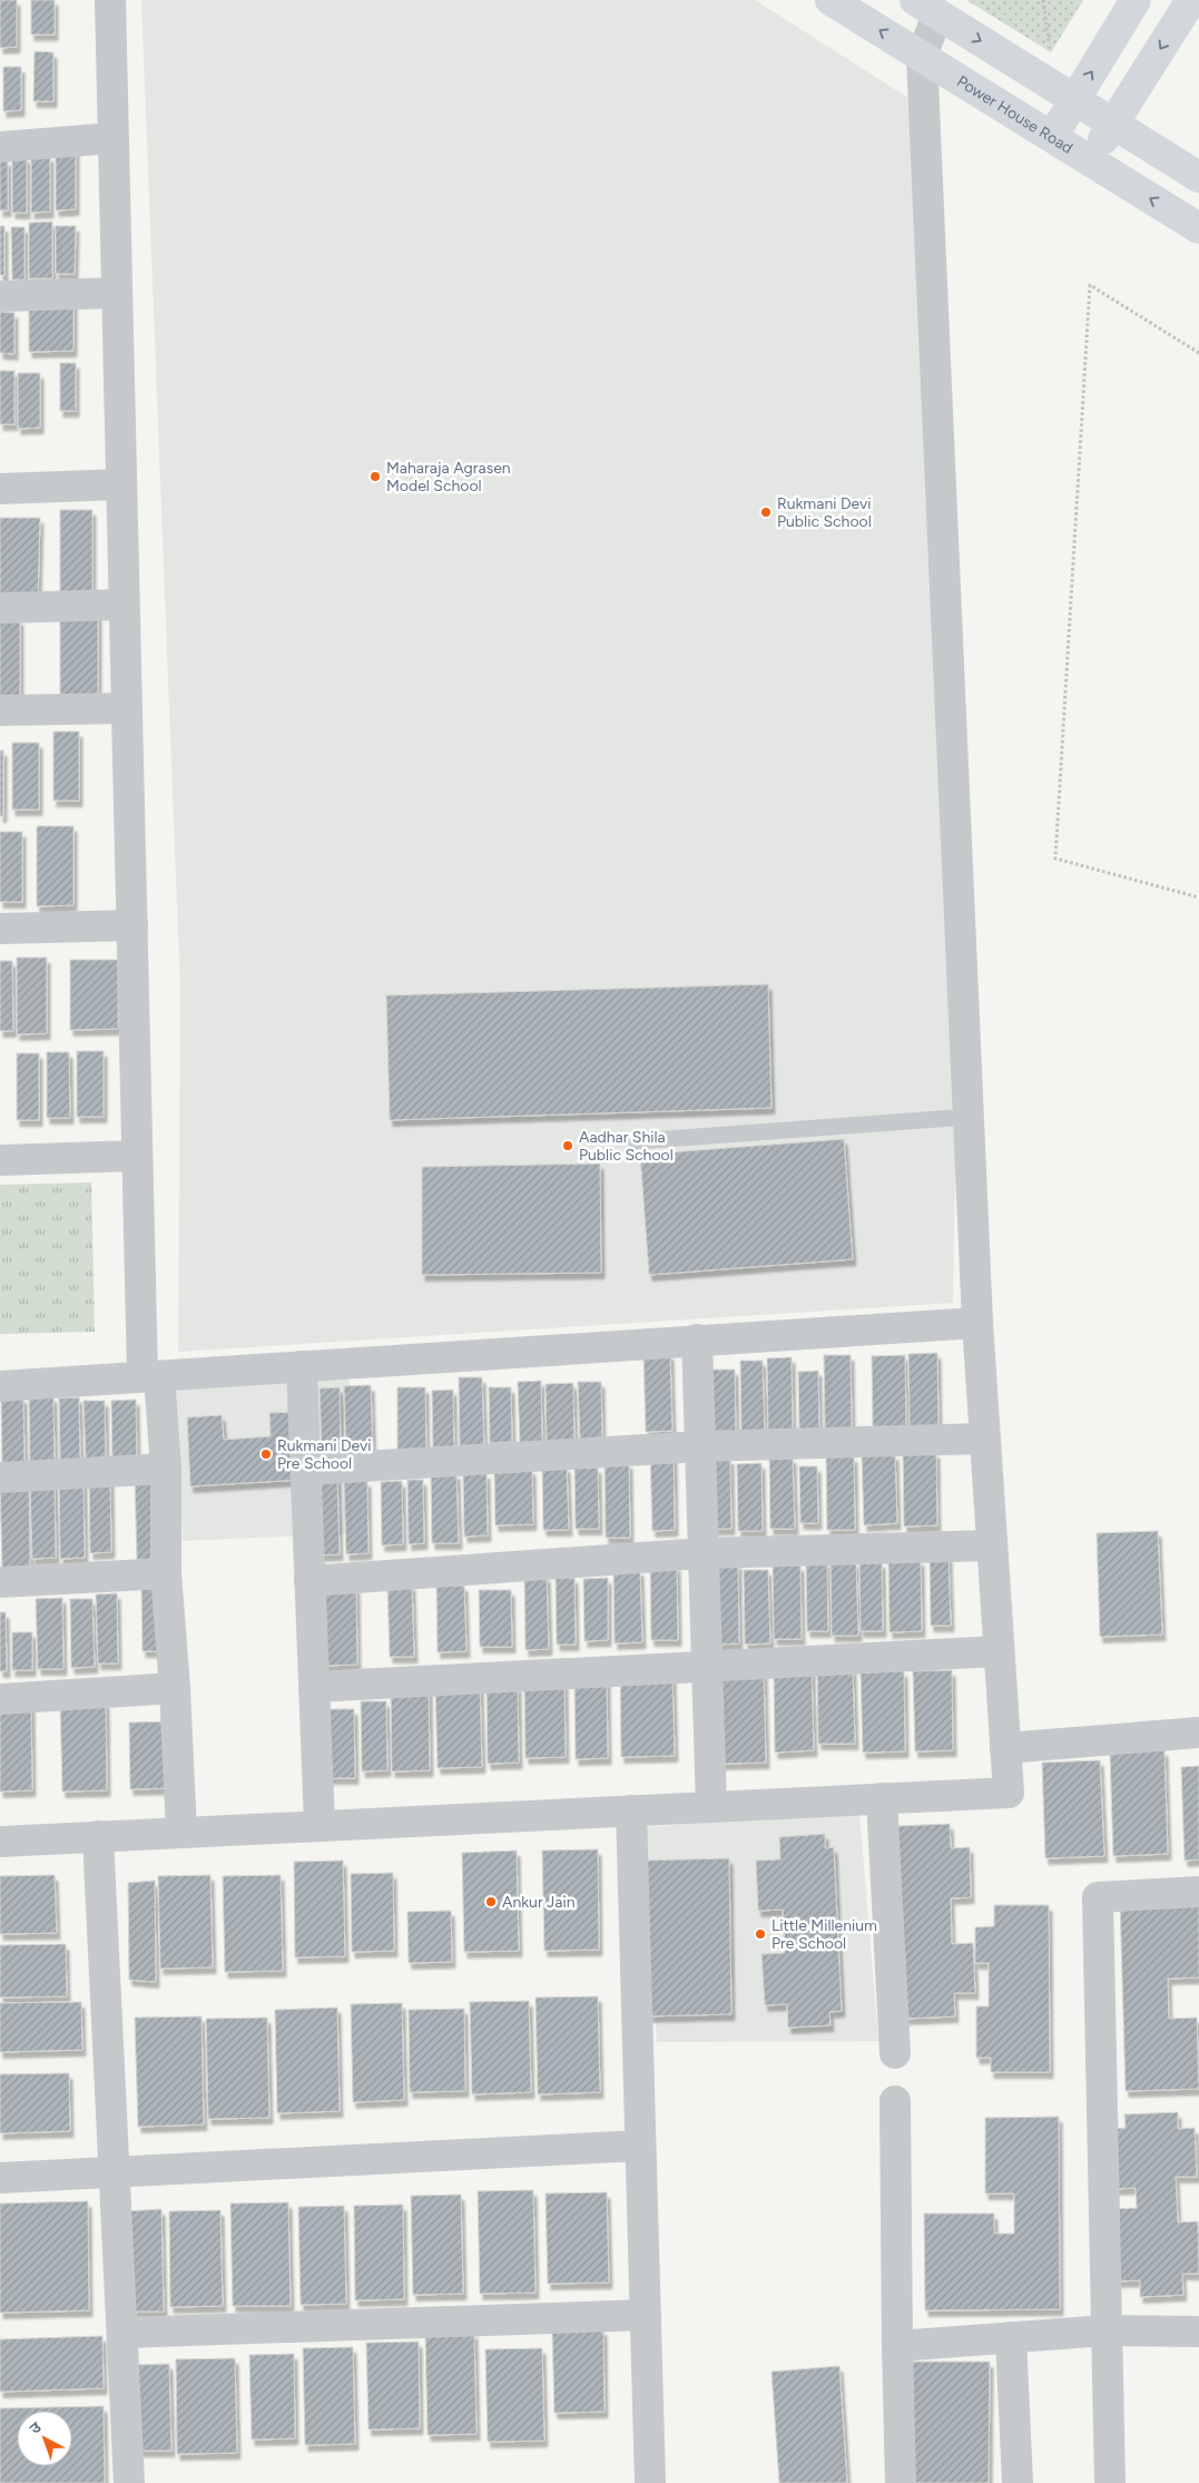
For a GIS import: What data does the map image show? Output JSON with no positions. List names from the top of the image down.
{
  "streets": {
    "street": ["Power House Road"]
  },
  "places": [
    "Maharaja Agrasen Model School",
    "Rukmani Devi Public School",
    "Aadhar Shila Public School",
    "Rukmani Devi Pre School",
    "Ankur Jain",
    "Little Millenium Pre School"
  ],
  "north": "top left"
}
